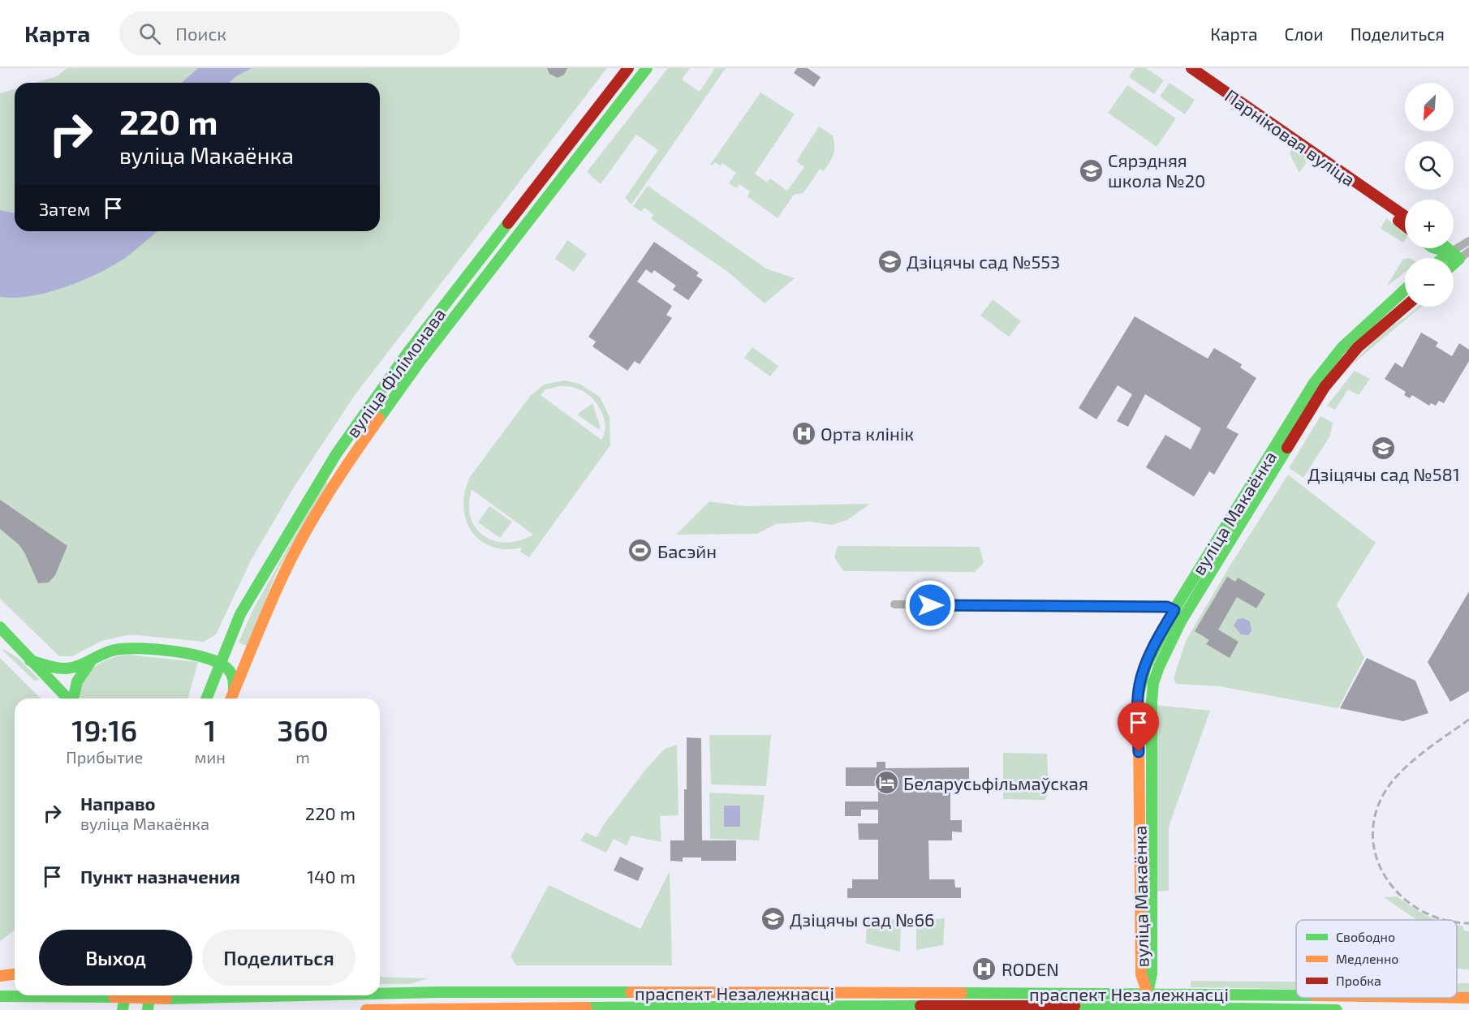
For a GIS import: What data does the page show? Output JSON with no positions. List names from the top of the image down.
{
  "streets": {
    "main road": [
      "Парніковая вуліца",
      "вуліца Філімонава",
      "вуліца Макаёнка",
      "праспект Незалежнасці"
    ]
  },
  "crossings": [
    ["вуліца Макаёнка", "праспект Незалежнасці"]
  ],
  "places": {
    "school or university": [
      "Сярэдняя школа №20",
      "Дзіцячы сад №553",
      "Дзіцячы сад №581",
      "Дзіцячы сад №66"
    ],
    "hospital": ["Орта клінік", "RODEN"],
    "sports": ["Басэйн"],
    "hotel": ["Беларусьфільмаўская"]
  },
  "legend": ["Свободно", "Медленно", "Пробка"],
  "north": "bottom left",
  "page": {
    "header": "Карта",
    "search": "Поиск",
    "nav": ["Карта", "Слои", "Поделиться"],
    "map_buttons": ["+", "−"],
    "turn": ["220 m", "вуліца Макаёнка"],
    "then": "Затем",
    "eta": [
      "19:16",
      "Прибытие",
      "1",
      "мин",
      "360",
      "m"
    ],
    "list": [
      {
        "name": "Направо",
        "note": "вуліца Макаёнка",
        "value": "220 m"
      },
      {
        "name": "Пункт назначения",
        "value": "140 m"
      }
    ],
    "buttons": ["Выход", "Поделиться"]
  }
}
